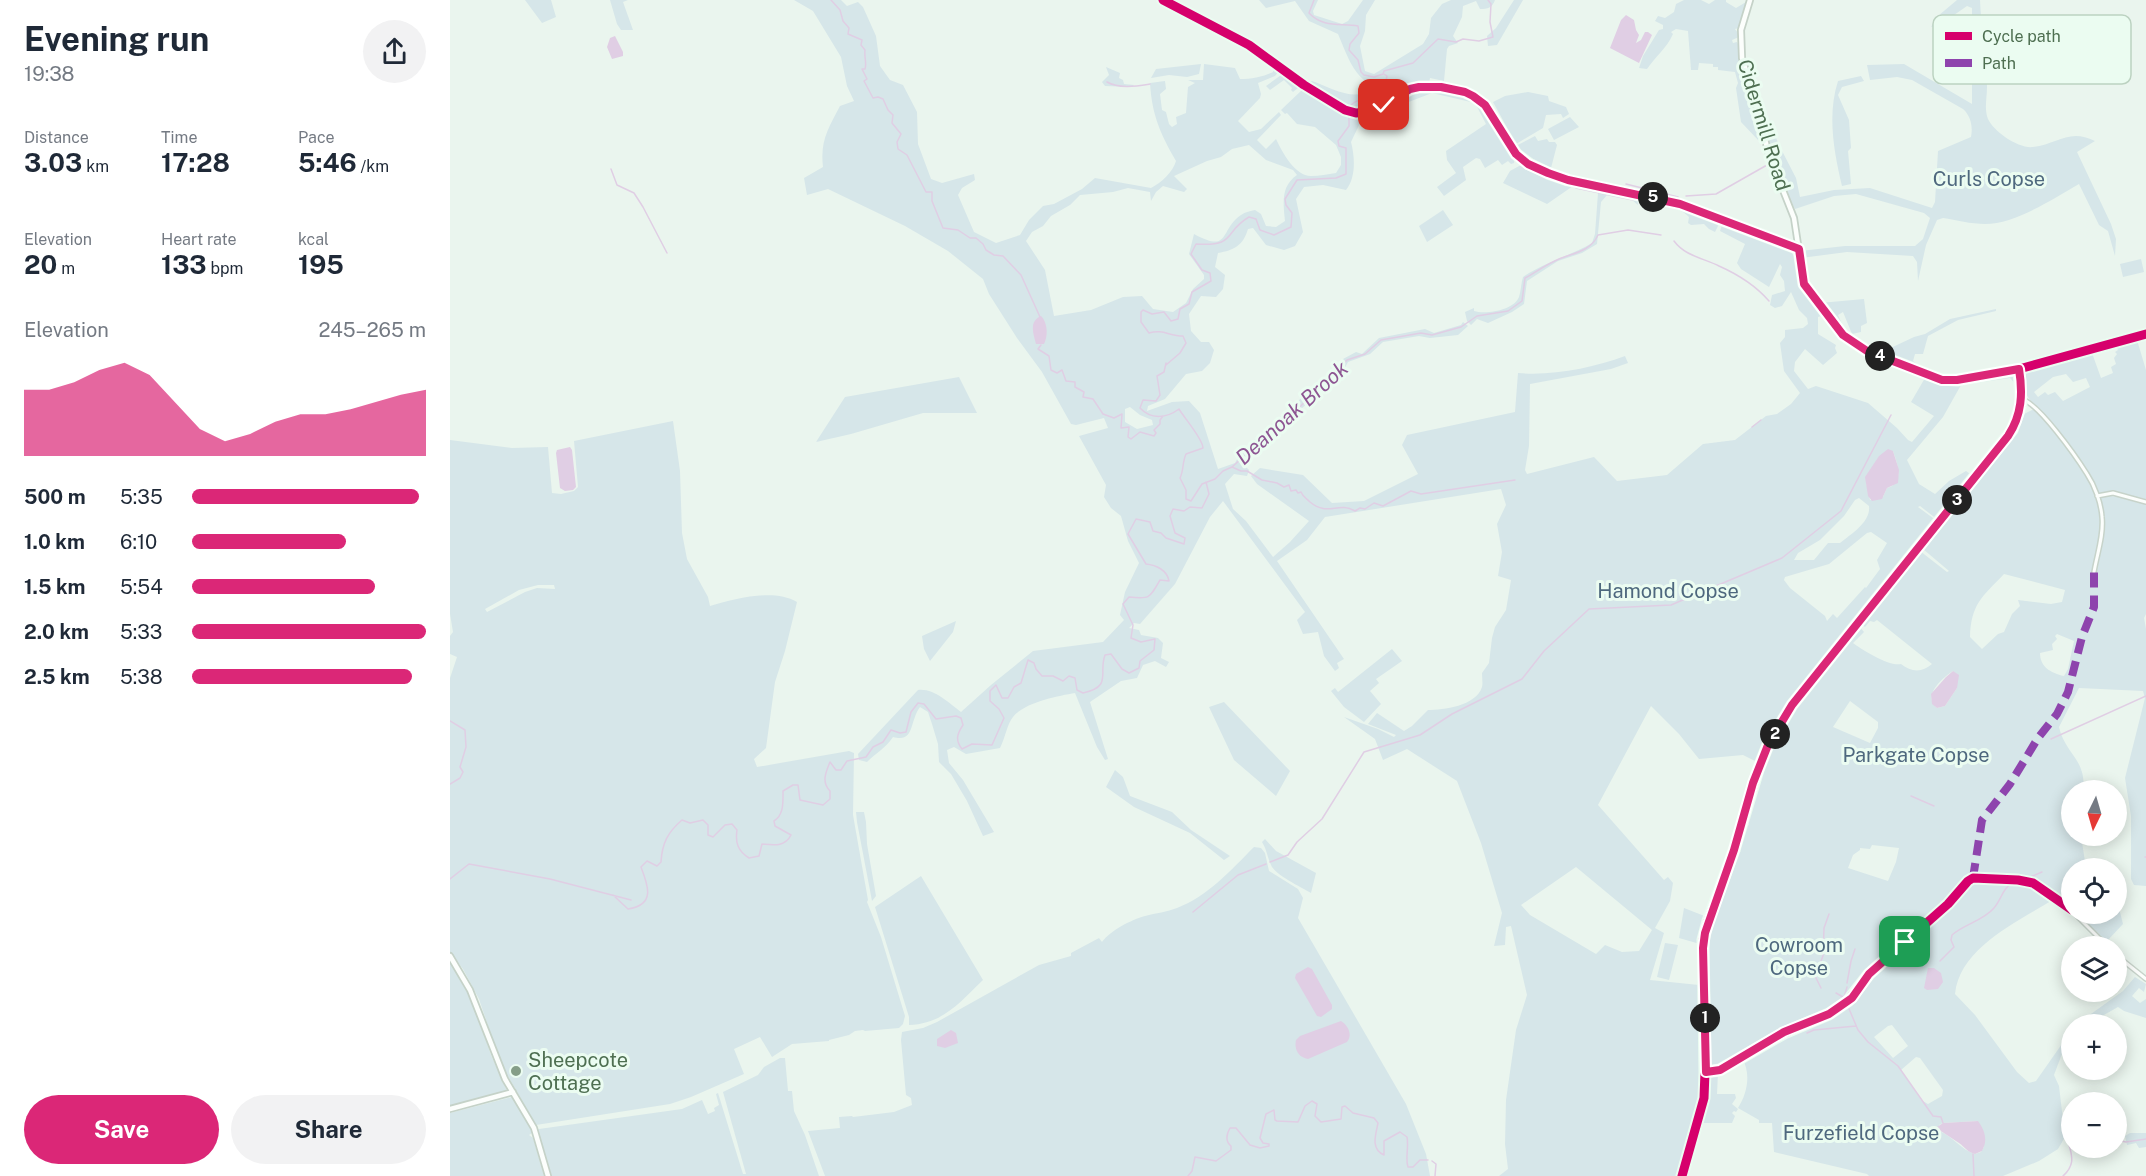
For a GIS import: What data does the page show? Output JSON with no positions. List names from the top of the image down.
{
  "streets": {
    "street": ["Cidermill Road"]
  },
  "water": ["Deanoak Brook"],
  "parks": [
    "Curls Copse",
    "Hamond Copse",
    "Parkgate Copse",
    "Cowroom Copse",
    "Furzefield Copse"
  ],
  "places": ["Sheepcote Cottage"],
  "legend": ["Cycle path", "Path"],
  "north": "bottom",
  "page": {
    "heading": ["Evening run", "19:38"],
    "stats": [
      ["Distance", "3.03 km"],
      ["Time", "17:28"],
      ["Pace", "5:46 /km"],
      ["Elevation", "20 m"],
      ["Heart rate", "133 bpm"],
      ["kcal", "195"]
    ],
    "pins": [
      "5",
      "4",
      "3",
      "2",
      "1"
    ],
    "chart": ["Elevation", "245–265 m"],
    "list": [
      {
        "name": "500 m",
        "note": "5:35"
      },
      {
        "name": "1.0 km",
        "note": "6:10"
      },
      {
        "name": "1.5 km",
        "note": "5:54"
      },
      {
        "name": "2.0 km",
        "note": "5:33"
      },
      {
        "name": "2.5 km",
        "note": "5:38"
      }
    ],
    "map_buttons": ["+", "−"],
    "buttons": ["Save", "Share"]
  }
}
